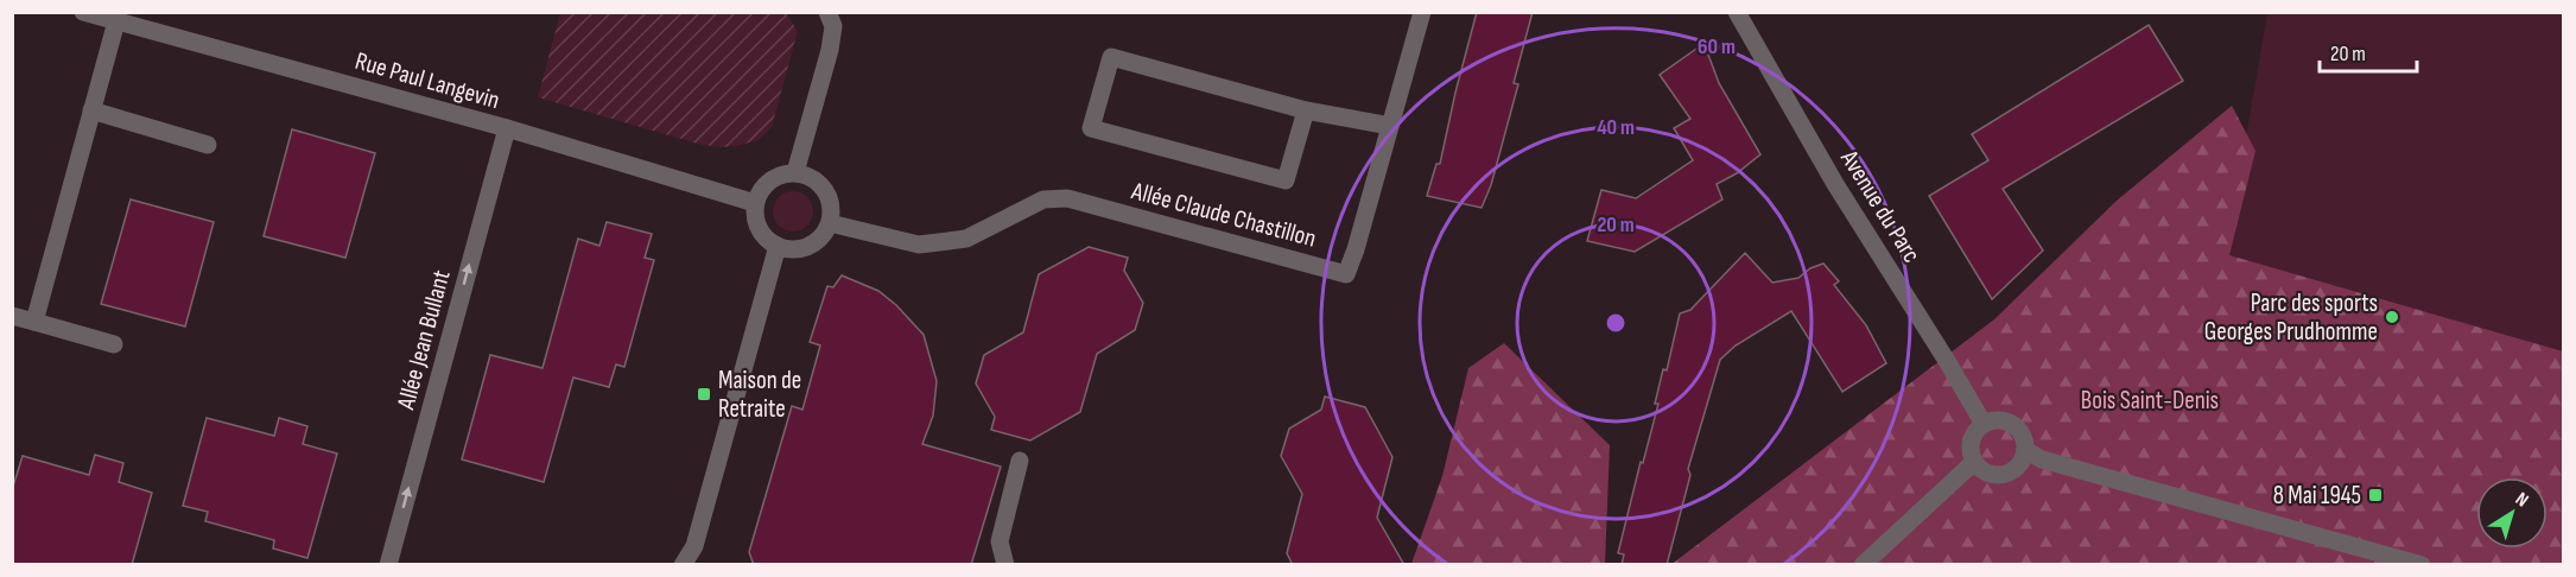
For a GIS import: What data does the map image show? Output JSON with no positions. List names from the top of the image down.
{
  "streets": {
    "street": [
      "Rue Paul Langevin",
      "Avenue du Parc",
      "Allée Claude Chastillon",
      "Allée Jean Bullant"
    ]
  },
  "crossings": [
    ["Rue Paul Langevin", "Allée Claude Chastillon"],
    ["Rue Paul Langevin", "Allée Jean Bullant"]
  ],
  "one_way": ["Allée Jean Bullant"],
  "parks": ["Bois Saint-Denis"],
  "places": {
    "other": ["Parc des sports Georges Prudhomme"],
    "transit": ["Maison de Retraite", "8 Mai 1945"]
  },
  "scale_bar": "20 m",
  "north": "top right",
  "rings": ["60 m", "40 m", "20 m"]
}
